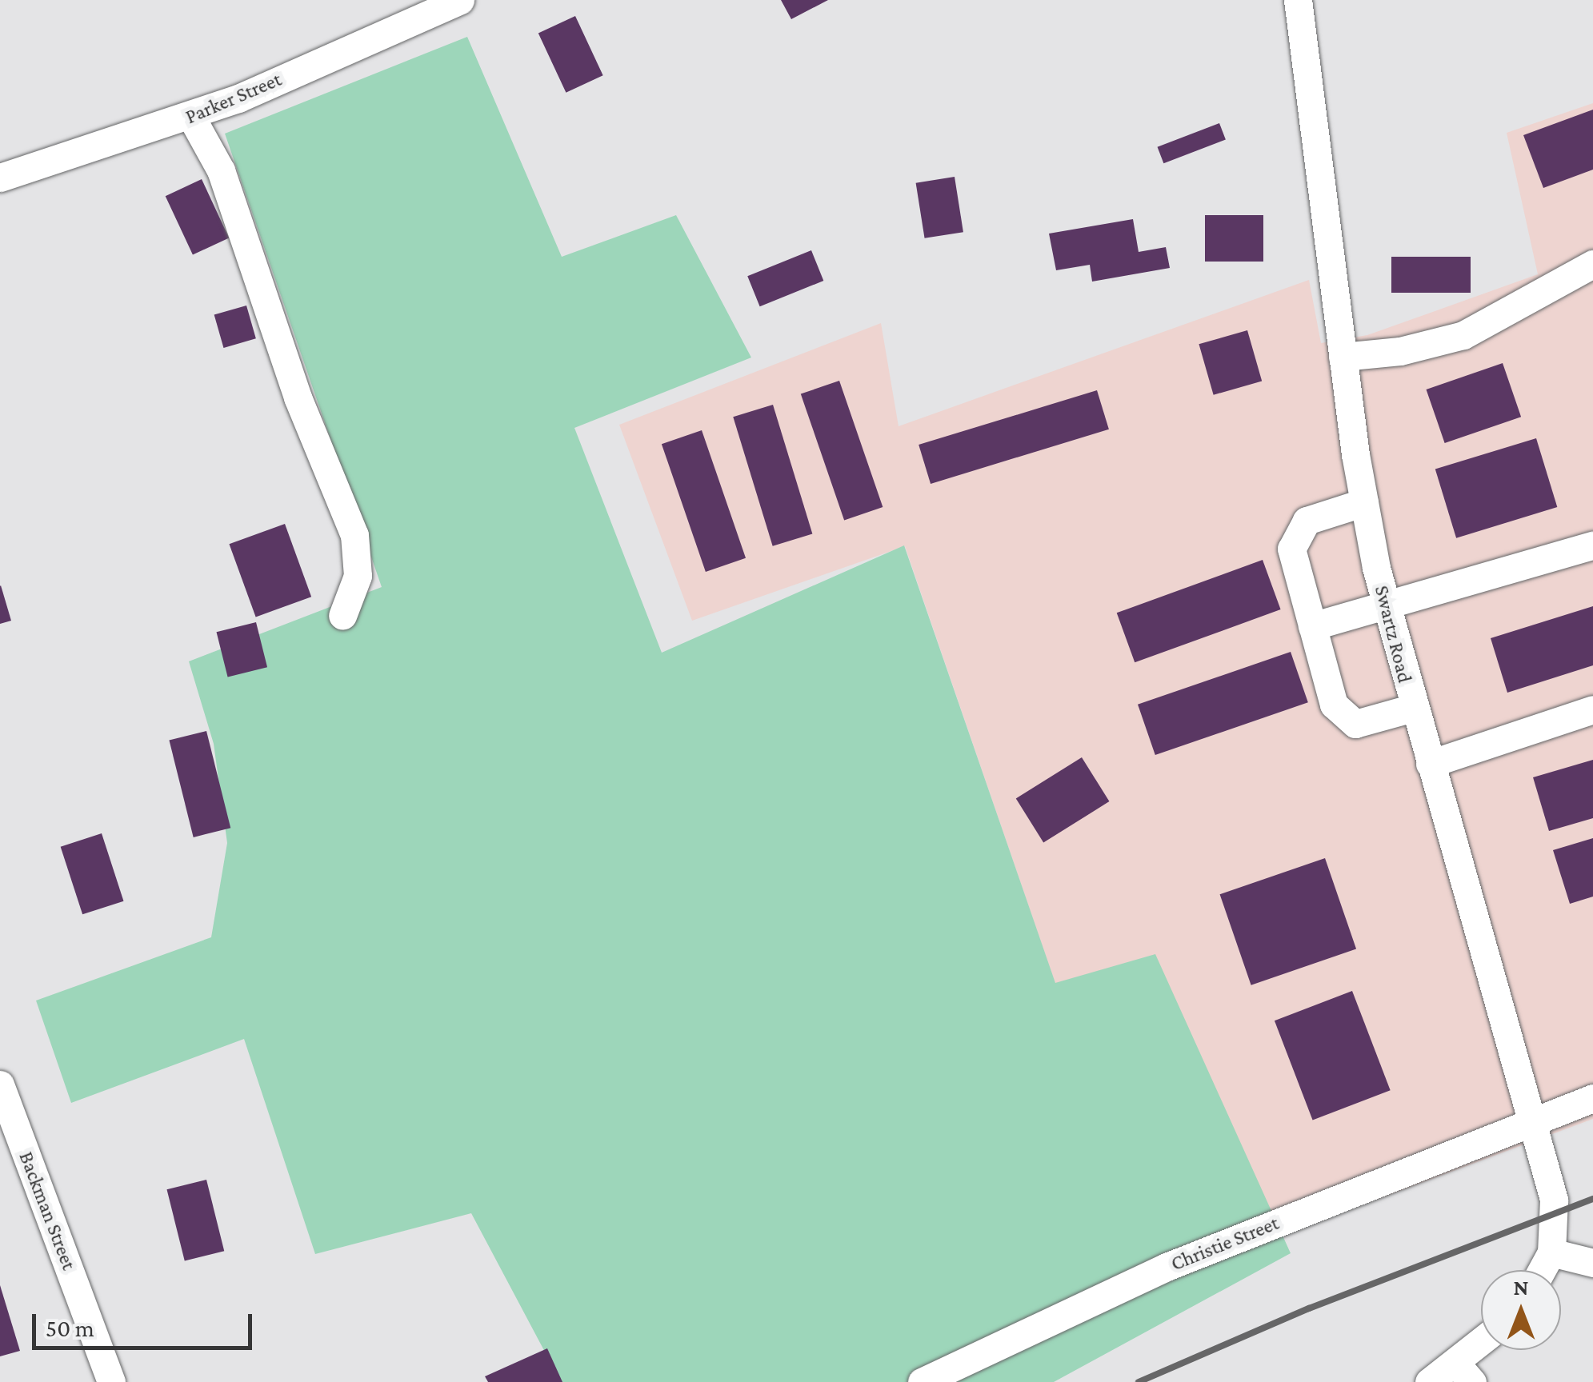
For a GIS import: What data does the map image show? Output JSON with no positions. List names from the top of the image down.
{
  "streets": {
    "street": [
      "Parker Street",
      "Swartz Road",
      "Backman Street",
      "Christie Street"
    ]
  },
  "crossings": [
    ["Swartz Road", "Christie Street"]
  ],
  "scale_bar": "50 m",
  "north": "top"
}
